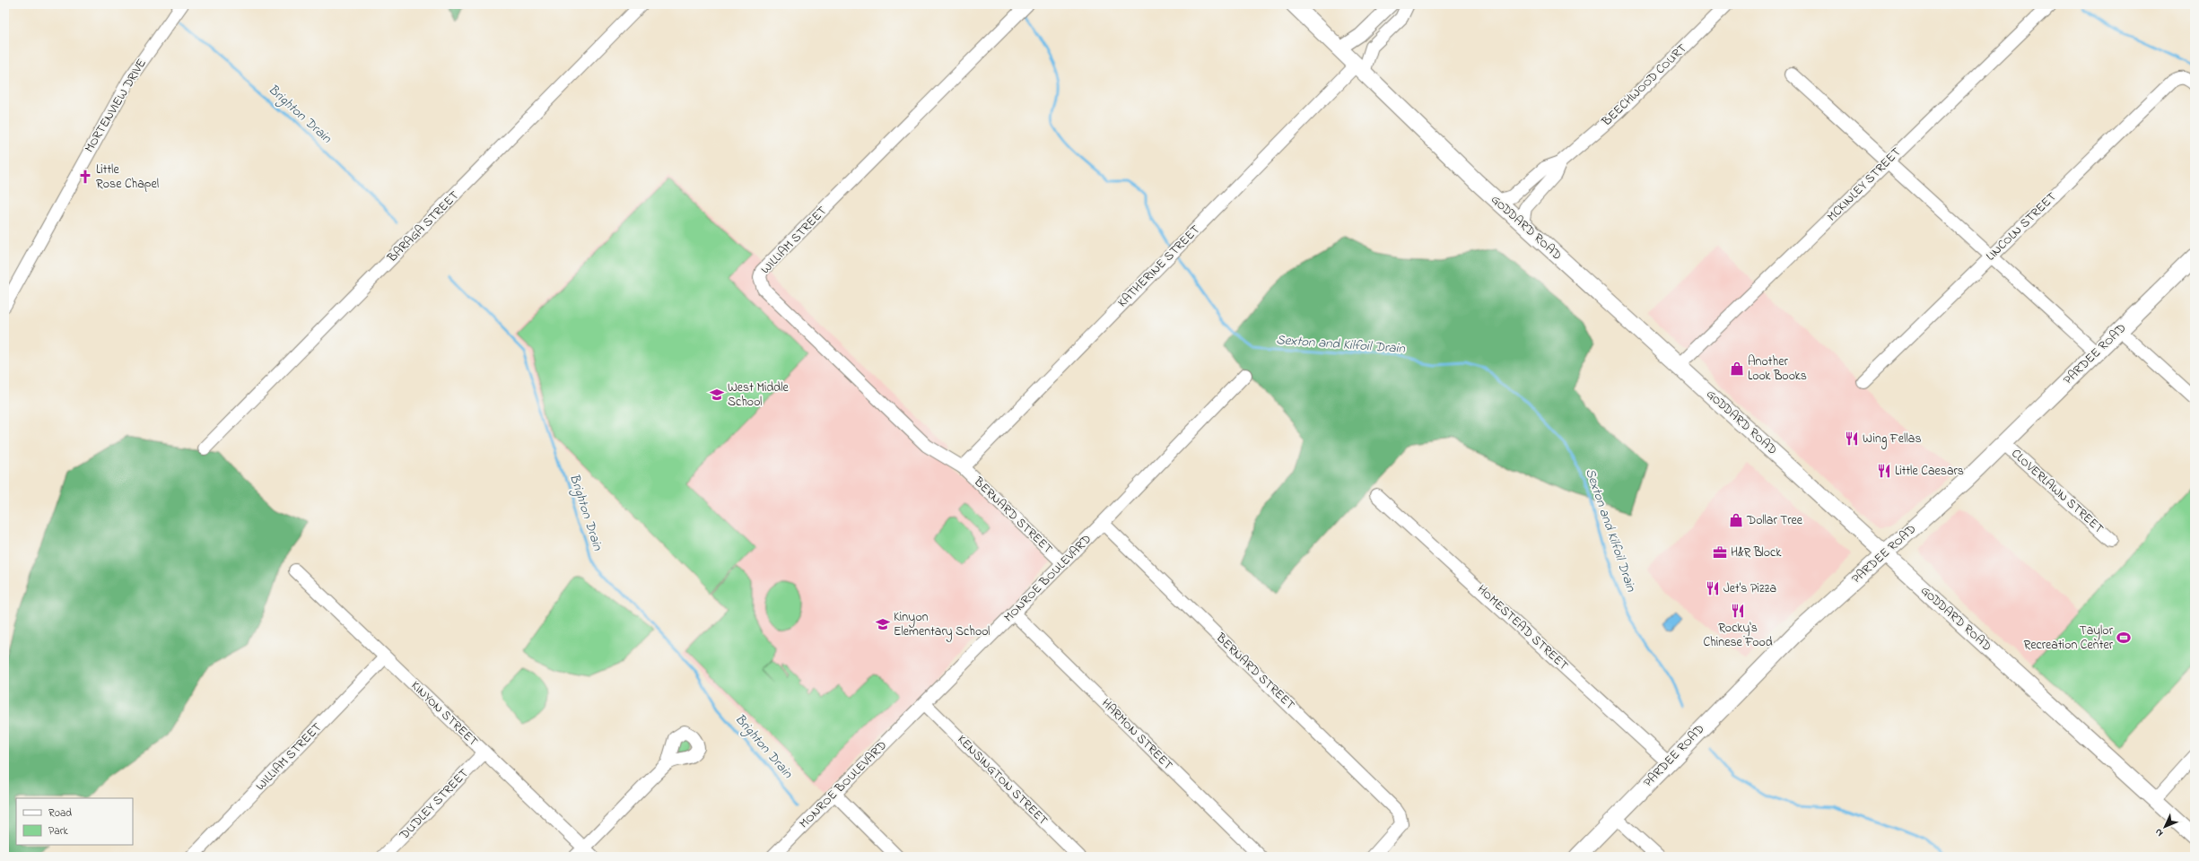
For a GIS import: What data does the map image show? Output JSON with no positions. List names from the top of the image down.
{
  "streets": {
    "main road": ["GODDARD ROAD", "PARDEE ROAD"],
    "street": [
      "BEECHWOOD COURT",
      "MORTENVIEW DRIVE",
      "MCKINLEY STREET",
      "BARAGA STREET",
      "LINCOLN STREET",
      "WILLIAM STREET",
      "KATHERINE STREET",
      "CLOVERLAWN STREET",
      "BERNARD STREET",
      "MONROE BOULEVARD",
      "HOMESTEAD STREET",
      "KINYON STREET",
      "HARMON STREET",
      "KENSINGTON STREET",
      "DUDLEY STREET"
    ]
  },
  "crossings": [
    ["BEECHWOOD COURT", "GODDARD ROAD"],
    ["MCKINLEY STREET", "GODDARD ROAD"],
    ["GODDARD ROAD", "KATHERINE STREET"],
    ["GODDARD ROAD", "PARDEE ROAD"],
    ["WILLIAM STREET", "KATHERINE STREET"],
    ["WILLIAM STREET", "BERNARD STREET"],
    ["WILLIAM STREET", "KINYON STREET"],
    ["KATHERINE STREET", "BERNARD STREET"],
    ["PARDEE ROAD", "CLOVERLAWN STREET"],
    ["PARDEE ROAD", "HOMESTEAD STREET"],
    ["BERNARD STREET", "MONROE BOULEVARD"],
    ["MONROE BOULEVARD", "HARMON STREET"],
    ["MONROE BOULEVARD", "KENSINGTON STREET"],
    ["KINYON STREET", "DUDLEY STREET"]
  ],
  "water": ["Brighton Drain", "Sexton and Kilfoil Drain"],
  "places": {
    "church": ["Little Rose Chapel"],
    "shop": ["Another Look Books", "Dollar Tree"],
    "school or university": ["West Middle School", "Kinyon Elementary School"],
    "restaurant": [
      "Wing Fellas",
      "Little Caesars",
      "Jet's Pizza",
      "Rocky's Chinese Food"
    ],
    "office": ["H&R Block"],
    "sports": ["Taylor Recreation Center"]
  },
  "legend": ["Road", "Park"],
  "north": "bottom left"
}
